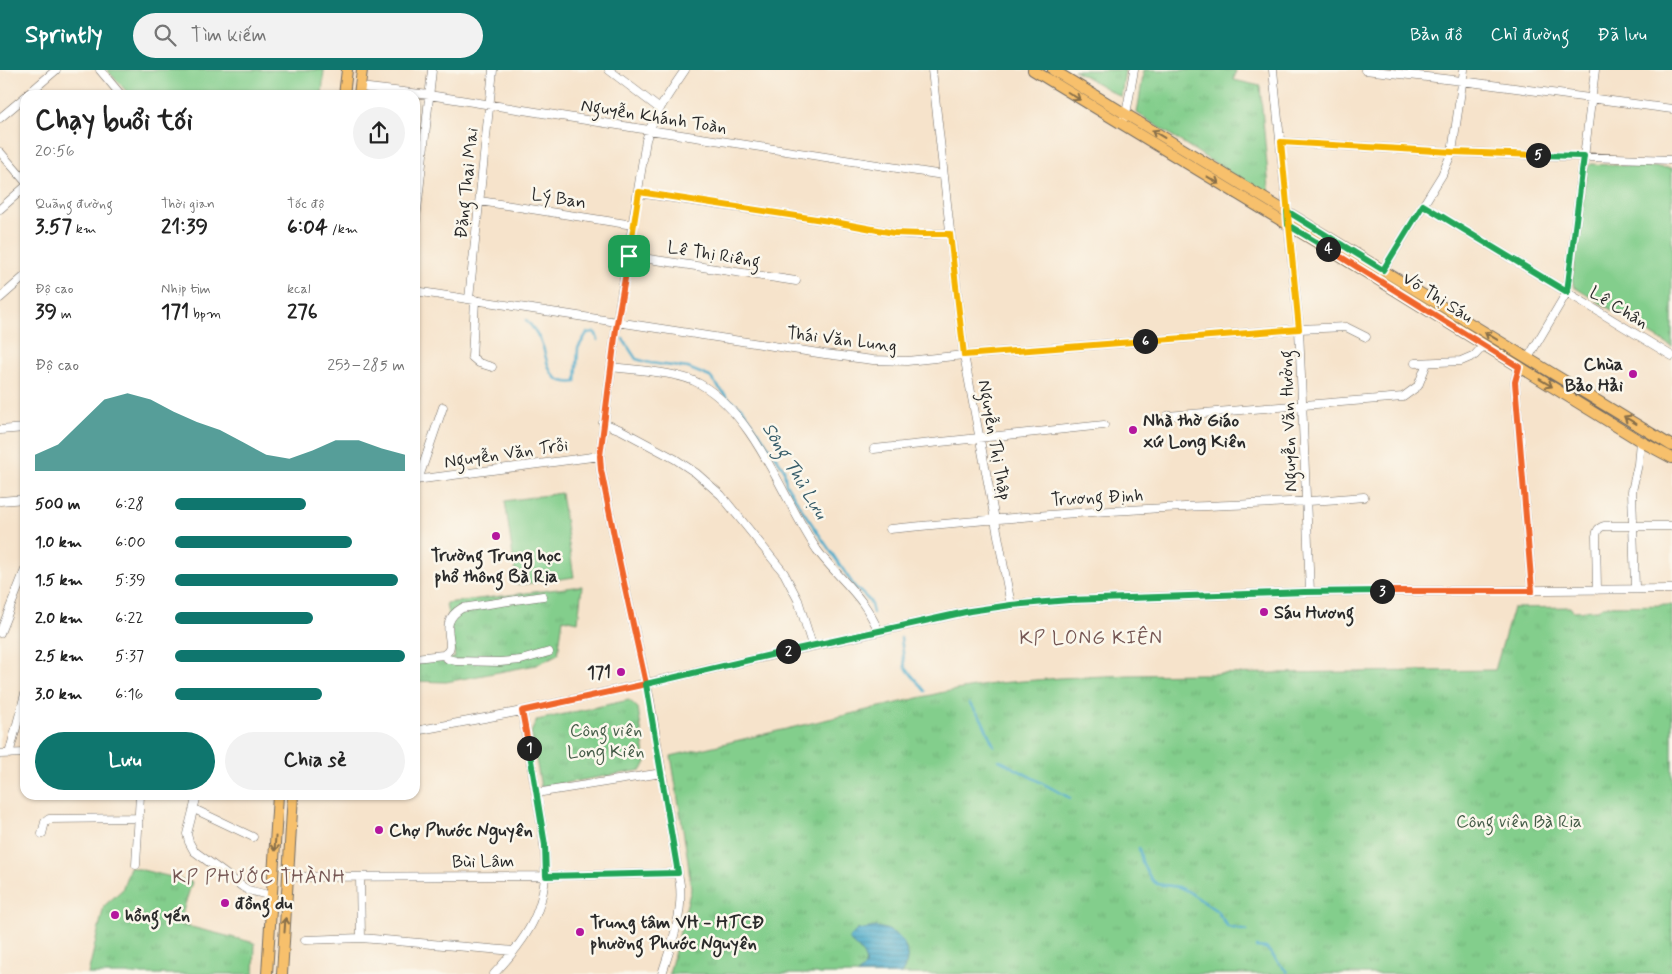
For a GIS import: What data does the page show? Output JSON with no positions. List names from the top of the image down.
{
  "streets": {
    "main road": ["Võ Thị Sáu"],
    "street": [
      "Nguyễn Khánh Toàn",
      "Đặng Thai Mai",
      "Lý Ban",
      "Lê Thị Riêng",
      "Lê Chân",
      "Thái Văn Lung",
      "Nguyễn Văn Hưởng",
      "Nguyễn Thị Thập",
      "Nguyễn Văn Trỗi",
      "Trương Định",
      "Bùi Lâm"
    ]
  },
  "crossings": [
    ["Nguyễn Khánh Toàn", "Đặng Thai Mai"],
    ["Nguyễn Khánh Toàn", "Nguyễn Thị Thập"],
    ["Đặng Thai Mai", "Lý Ban"],
    ["Đặng Thai Mai", "Thái Văn Lung"],
    ["Võ Thị Sáu", "Nguyễn Văn Hưởng"],
    ["Thái Văn Lung", "Nguyễn Văn Hưởng"],
    ["Thái Văn Lung", "Nguyễn Thị Thập"],
    ["Nguyễn Văn Hưởng", "Trương Định"],
    ["Nguyễn Thị Thập", "Trương Định"]
  ],
  "districts": ["KP LONG KIÊN", "KP PHƯỚC THÀNH"],
  "water": ["Sông Thủ Lựu"],
  "parks": ["Công viên Long Kiên", "Công viên Bà Rịa"],
  "places": [
    "Chùa Bảo Hải",
    "Nhà thờ Giáo xứ Long Kiên",
    "Trường Trung học phổ thông Bà Rịa",
    "Sáu Hương",
    "171",
    "Chợ Phước Nguyên",
    "đồng du",
    "hồng yến",
    "Trung tâm VH - HTCĐ phường Phước Nguyên"
  ],
  "page": {
    "header": "Sprintly",
    "search": "Tìm kiếm",
    "nav": ["Bản đồ", "Chỉ đường", "Đã lưu"],
    "heading": ["Chạy buổi tối", "20:56"],
    "pins": [
      "5",
      "4",
      "6",
      "3",
      "2",
      "1"
    ],
    "stats": [
      ["Quãng đường", "3.57 km"],
      ["Thời gian", "21:39"],
      ["Tốc độ", "6:04 /km"],
      ["Độ cao", "39 m"],
      ["Nhịp tim", "171 bpm"],
      ["kcal", "276"]
    ],
    "chart": ["Độ cao", "253–285 m"],
    "list": [
      {
        "name": "500 m",
        "note": "6:28"
      },
      {
        "name": "1.0 km",
        "note": "6:00"
      },
      {
        "name": "1.5 km",
        "note": "5:39"
      },
      {
        "name": "2.0 km",
        "note": "6:22"
      },
      {
        "name": "2.5 km",
        "note": "5:37"
      },
      {
        "name": "3.0 km",
        "note": "6:16"
      }
    ],
    "buttons": ["Lưu", "Chia sẻ"]
  }
}
